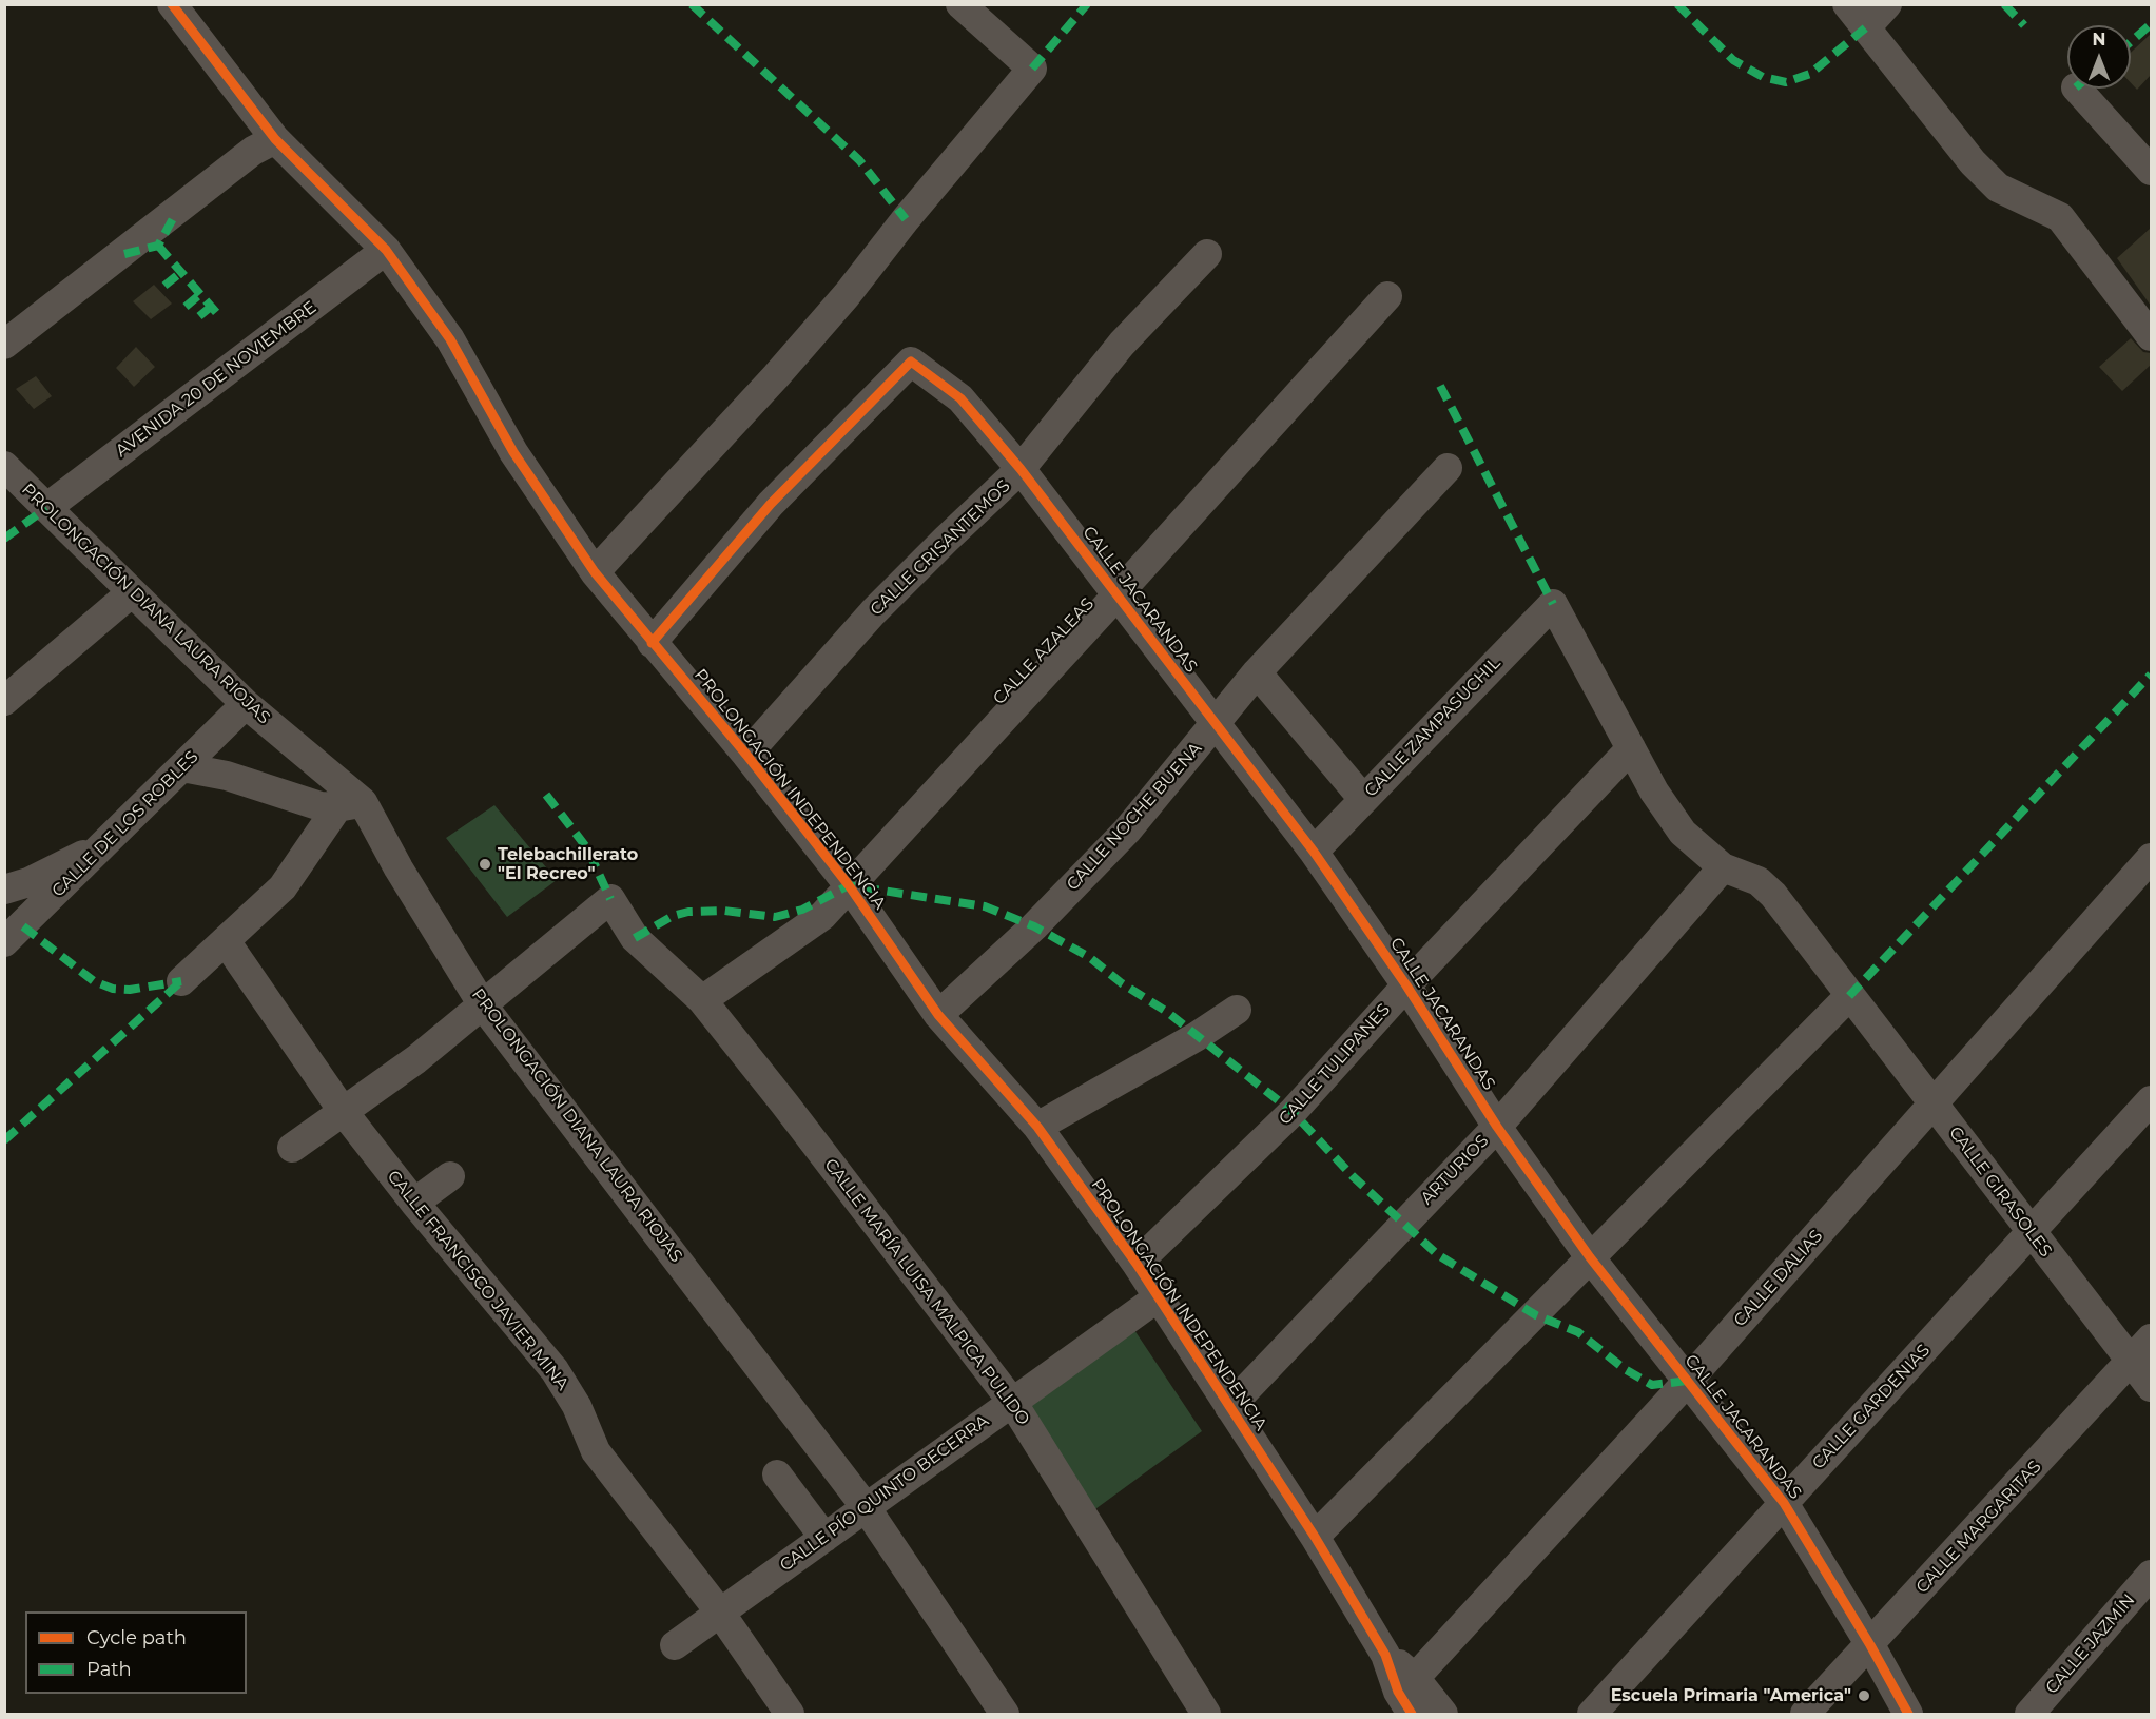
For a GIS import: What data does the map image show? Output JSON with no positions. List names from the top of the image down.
{
  "streets": {
    "street": [
      "AVENIDA 20 DE NOVIEMBRE",
      "CALLE CRISANTEMOS",
      "CALLE JACARANDAS",
      "PROLONGACIÓN DIANA LAURA RIOJAS",
      "CALLE AZALEAS",
      "CALLE ZAMPASUCHIL",
      "PROLONGACIÓN INDEPENDENCIA",
      "CALLE NOCHE BUENA",
      "CALLE DE LOS ROBLES",
      "CALLE TULIPANES",
      "ARTURIOS",
      "CALLE GIRASOLES",
      "CALLE DALIAS",
      "CALLE FRANCISCO JAVIER MINA",
      "CALLE MARÍA LUISA MALPICA PULIDO",
      "CALLE GARDENIAS",
      "CALLE PÍO QUINTO BECERRA",
      "CALLE MARGARITAS",
      "CALLE JAZMÍN"
    ]
  },
  "crossings": [
    ["AVENIDA 20 DE NOVIEMBRE", "PROLONGACIÓN DIANA LAURA RIOJAS"],
    ["AVENIDA 20 DE NOVIEMBRE", "PROLONGACIÓN INDEPENDENCIA"],
    ["CALLE CRISANTEMOS", "CALLE JACARANDAS"],
    ["CALLE CRISANTEMOS", "PROLONGACIÓN INDEPENDENCIA"],
    ["CALLE JACARANDAS", "CALLE AZALEAS"],
    ["CALLE JACARANDAS", "CALLE ZAMPASUCHIL"],
    ["CALLE JACARANDAS", "PROLONGACIÓN INDEPENDENCIA"],
    ["CALLE JACARANDAS", "CALLE NOCHE BUENA"],
    ["CALLE JACARANDAS", "CALLE TULIPANES"],
    ["CALLE JACARANDAS", "ARTURIOS"],
    ["CALLE JACARANDAS", "CALLE DALIAS"],
    ["CALLE JACARANDAS", "CALLE GARDENIAS"],
    ["CALLE JACARANDAS", "CALLE MARGARITAS"],
    ["PROLONGACIÓN DIANA LAURA RIOJAS", "CALLE DE LOS ROBLES"],
    ["PROLONGACIÓN DIANA LAURA RIOJAS", "CALLE MARÍA LUISA MALPICA PULIDO"],
    ["PROLONGACIÓN DIANA LAURA RIOJAS", "CALLE PÍO QUINTO BECERRA"],
    ["CALLE AZALEAS", "PROLONGACIÓN INDEPENDENCIA"],
    ["CALLE AZALEAS", "CALLE MARÍA LUISA MALPICA PULIDO"],
    ["CALLE ZAMPASUCHIL", "CALLE TULIPANES"],
    ["PROLONGACIÓN INDEPENDENCIA", "CALLE NOCHE BUENA"],
    ["PROLONGACIÓN INDEPENDENCIA", "CALLE TULIPANES"],
    ["PROLONGACIÓN INDEPENDENCIA", "ARTURIOS"],
    ["PROLONGACIÓN INDEPENDENCIA", "CALLE DALIAS"],
    ["PROLONGACIÓN INDEPENDENCIA", "CALLE PÍO QUINTO BECERRA"],
    ["ARTURIOS", "CALLE GIRASOLES"],
    ["CALLE GIRASOLES", "CALLE DALIAS"],
    ["CALLE GIRASOLES", "CALLE GARDENIAS"],
    ["CALLE GIRASOLES", "CALLE MARGARITAS"],
    ["CALLE FRANCISCO JAVIER MINA", "CALLE PÍO QUINTO BECERRA"],
    ["CALLE MARÍA LUISA MALPICA PULIDO", "CALLE PÍO QUINTO BECERRA"]
  ],
  "places": ["Telebachillerato \"El Recreo\"", "Escuela Primaria \"America\""],
  "legend": ["Cycle path", "Path"],
  "north": "top"
}
